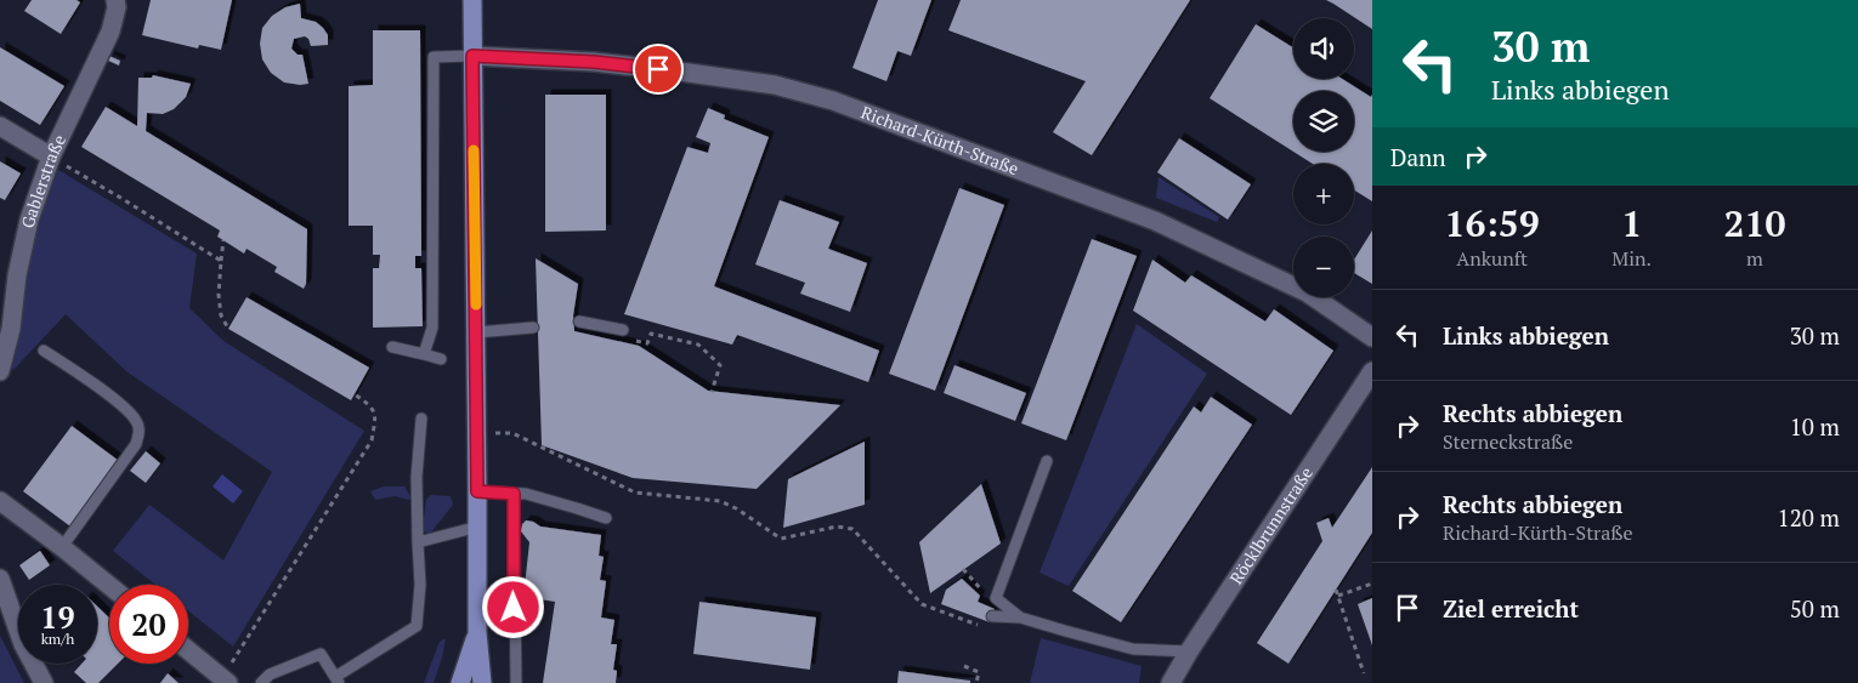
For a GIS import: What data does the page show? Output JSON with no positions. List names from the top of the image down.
{
  "streets": {
    "street": ["Richard-Kürth-Straße", "Gablerstraße", "Röcklbrunnstraße"]
  },
  "page": {
    "turn": ["30 m", "Links abbiegen"],
    "map_buttons": ["+", "−"],
    "then": "Dann",
    "eta": [
      "16:59",
      "Ankunft",
      "1",
      "Min.",
      "210",
      "m"
    ],
    "list": [
      {
        "name": "Links abbiegen",
        "value": "30 m"
      },
      {
        "name": "Rechts abbiegen",
        "note": "Sterneckstraße",
        "value": "10 m"
      },
      {
        "name": "Rechts abbiegen",
        "note": "Richard-Kürth-Straße",
        "value": "120 m"
      },
      {
        "name": "Ziel erreicht",
        "value": "50 m"
      }
    ],
    "speed": "19 km/h",
    "limit": "20"
  }
}
